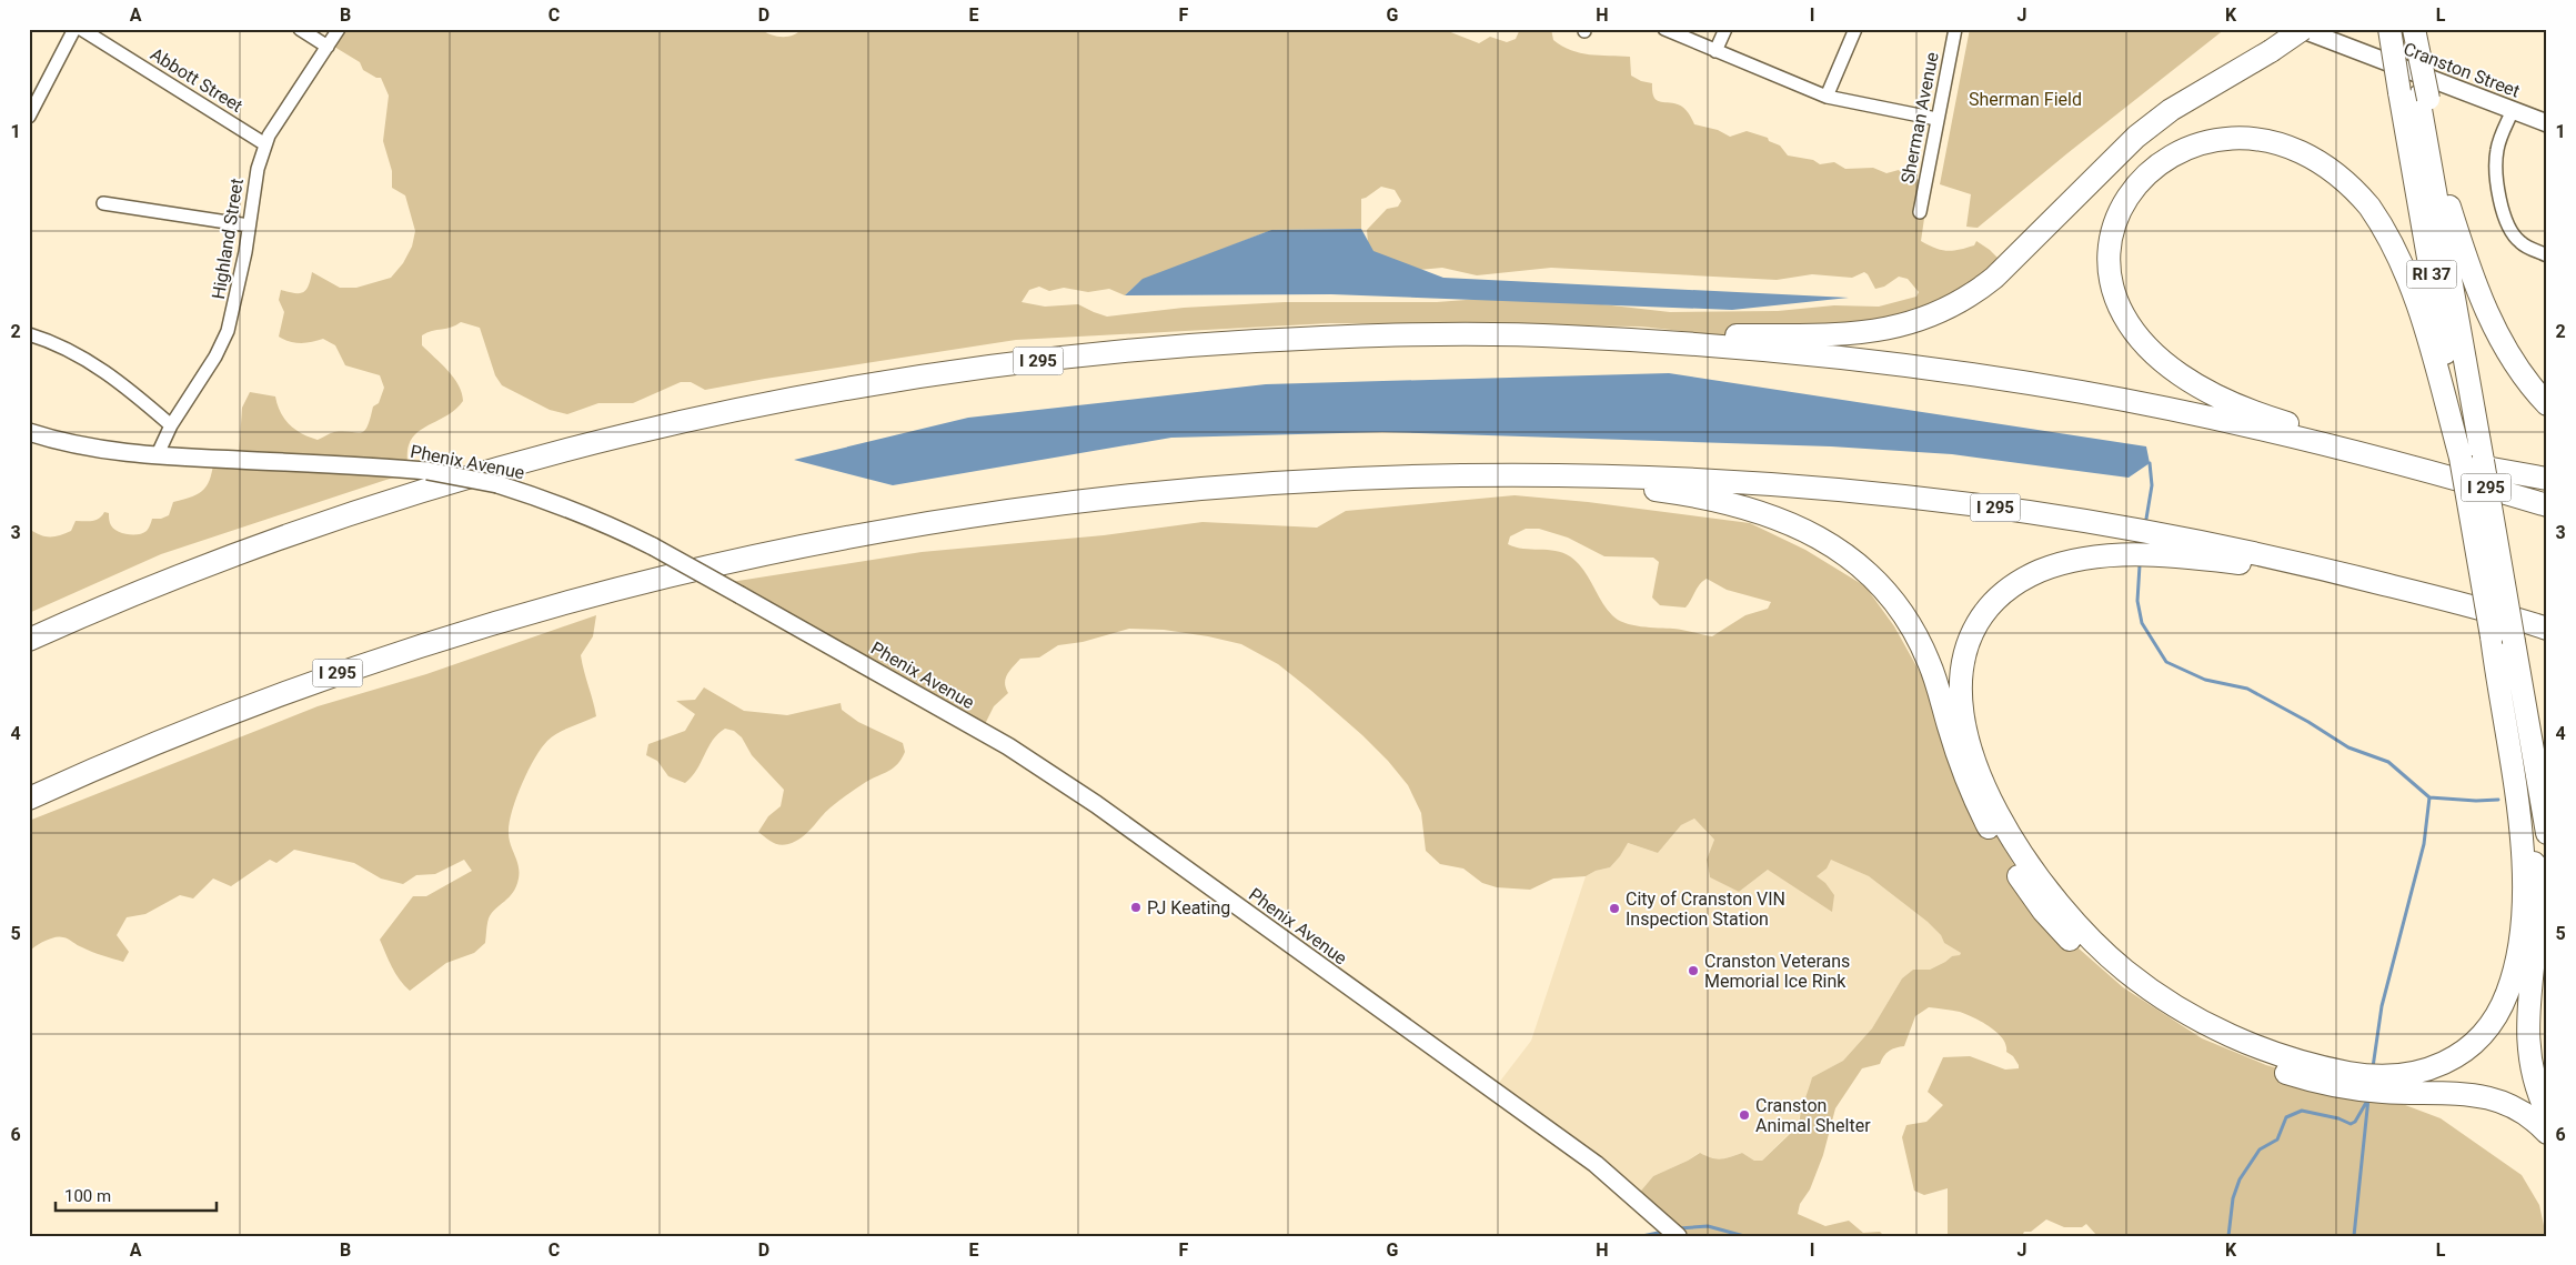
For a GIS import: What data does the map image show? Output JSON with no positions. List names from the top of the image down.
{
  "streets": {
    "highway": ["RI 37", "I 295"],
    "main road": ["Cranston Street", "Phenix Avenue"],
    "street": ["Abbott Street", "Sherman Avenue", "Highland Street"]
  },
  "crossings": [
    ["Abbott Street", "Highland Street"],
    ["Highland Street", "Phenix Avenue"]
  ],
  "parks": ["Sherman Field"],
  "places": [
    "PJ Keating",
    "City of Cranston VIN Inspection Station",
    "Cranston Veterans Memorial Ice Rink",
    "Cranston Animal Shelter"
  ],
  "scale_bar": "100 m",
  "grid": {
    "columns": [
      "A",
      "B",
      "C",
      "D",
      "E",
      "F",
      "G",
      "H",
      "I",
      "J",
      "K",
      "L"
    ],
    "rows": [
      "1",
      "2",
      "3",
      "4",
      "5",
      "6"
    ]
  }
}
